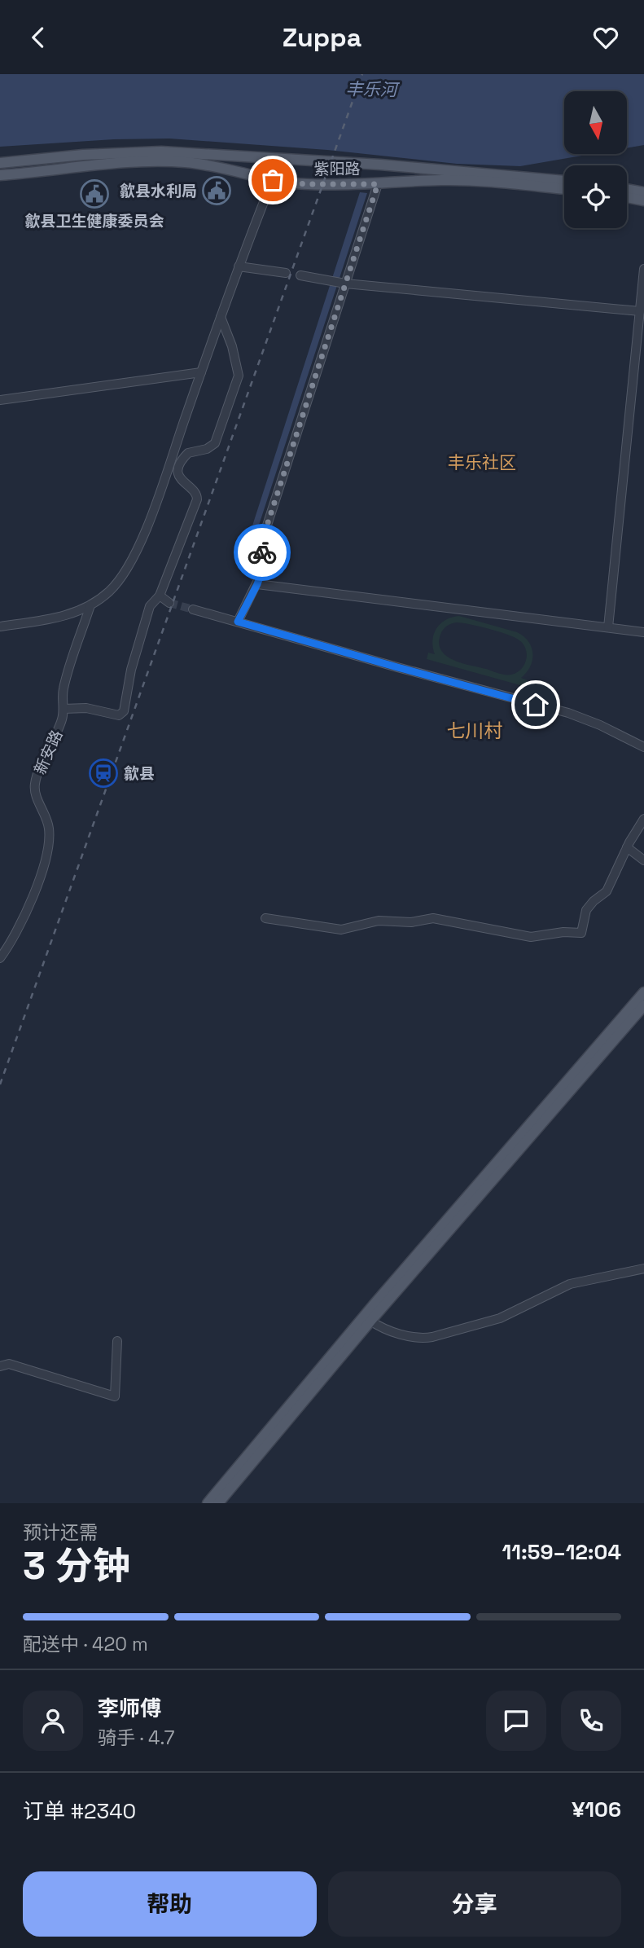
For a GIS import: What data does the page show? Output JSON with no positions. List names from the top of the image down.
{
  "streets": {
    "main road": ["紫阳路"],
    "street": ["新安路"]
  },
  "districts": ["丰乐社区", "七川村"],
  "water": ["丰乐河"],
  "places": {
    "public building": ["歙县水利局", "歙县卫生健康委员会"],
    "station": ["歙县"]
  },
  "north": "bottom",
  "page": {
    "header": "Zuppa",
    "heading": ["3 分钟", "预计还需", "11:59–12:04"],
    "panel": [
      "李师傅",
      "骑手 · 4.7",
      "订单 #2340",
      "¥106"
    ],
    "bar": "配送中 · 420 m",
    "buttons": ["帮助", "分享"]
  }
}
